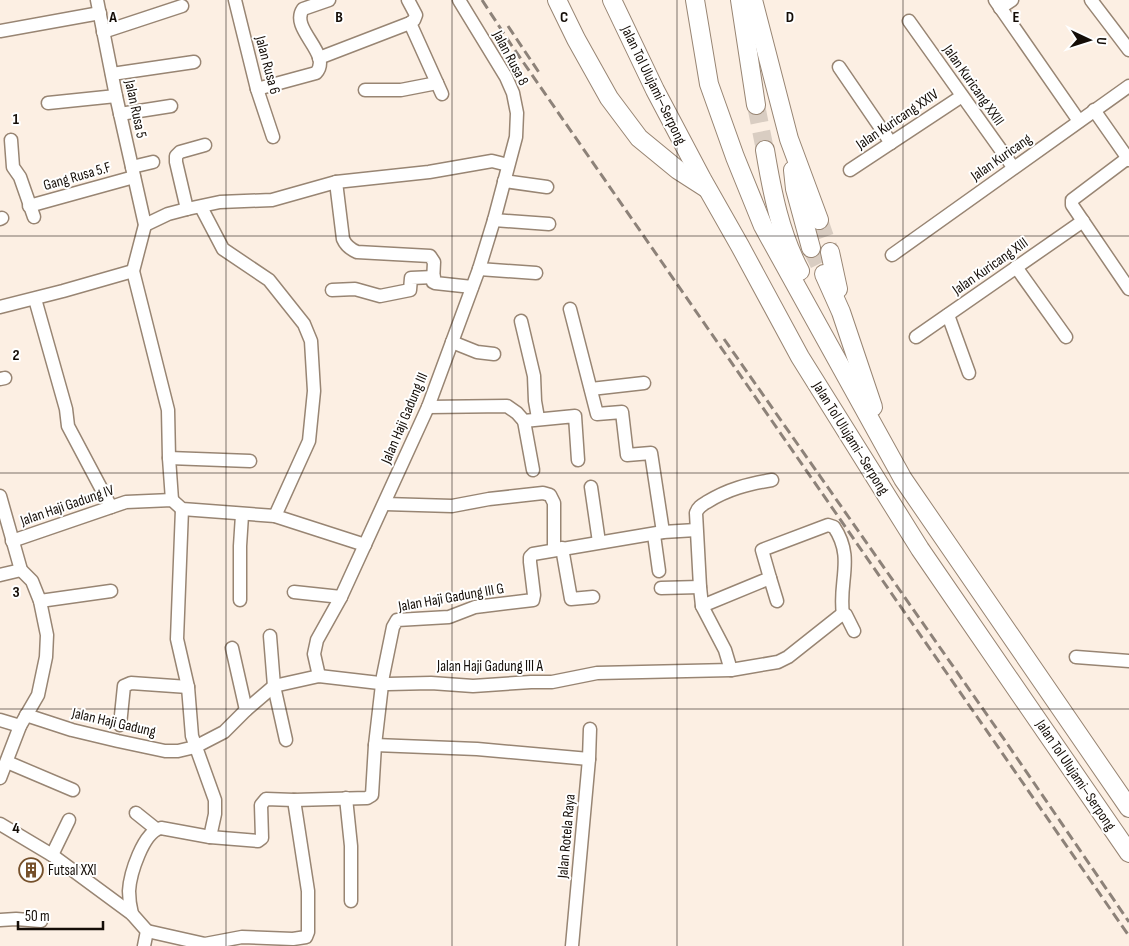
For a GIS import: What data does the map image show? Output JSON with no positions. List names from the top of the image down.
{
  "streets": {
    "highway": ["Jalan Tol Ulujami–Serpong"],
    "street": [
      "Jalan Rusa 8",
      "Jalan Rusa 6",
      "Jalan Kuricang XXIII",
      "Jalan Rusa 5",
      "Jalan Kuricang XXIV",
      "Jalan Kuricang",
      "Gang Rusa 5.F",
      "Jalan Kuricang XIII",
      "Jalan Haji Gadung III",
      "Jalan Haji Gadung IV",
      "Jalan Haji Gadung III G",
      "Jalan Haji Gadung III A",
      "Jalan Haji Gadung",
      "Jalan Rotela Raya"
    ]
  },
  "crossings": [
    ["Jalan Rusa 8", "Jalan Haji Gadung III"],
    ["Jalan Kuricang XXIII", "Jalan Kuricang XXIV"],
    ["Jalan Kuricang XXIII", "Jalan Kuricang"],
    ["Jalan Rusa 5", "Gang Rusa 5.F"],
    ["Jalan Haji Gadung III G", "Jalan Haji Gadung III A"]
  ],
  "places": {
    "building": ["Futsal XXI"]
  },
  "scale_bar": "50 m",
  "north": "right",
  "grid": {
    "columns": [
      "A",
      "B",
      "C",
      "D",
      "E"
    ],
    "rows": [
      "1",
      "2",
      "3",
      "4"
    ]
  }
}
